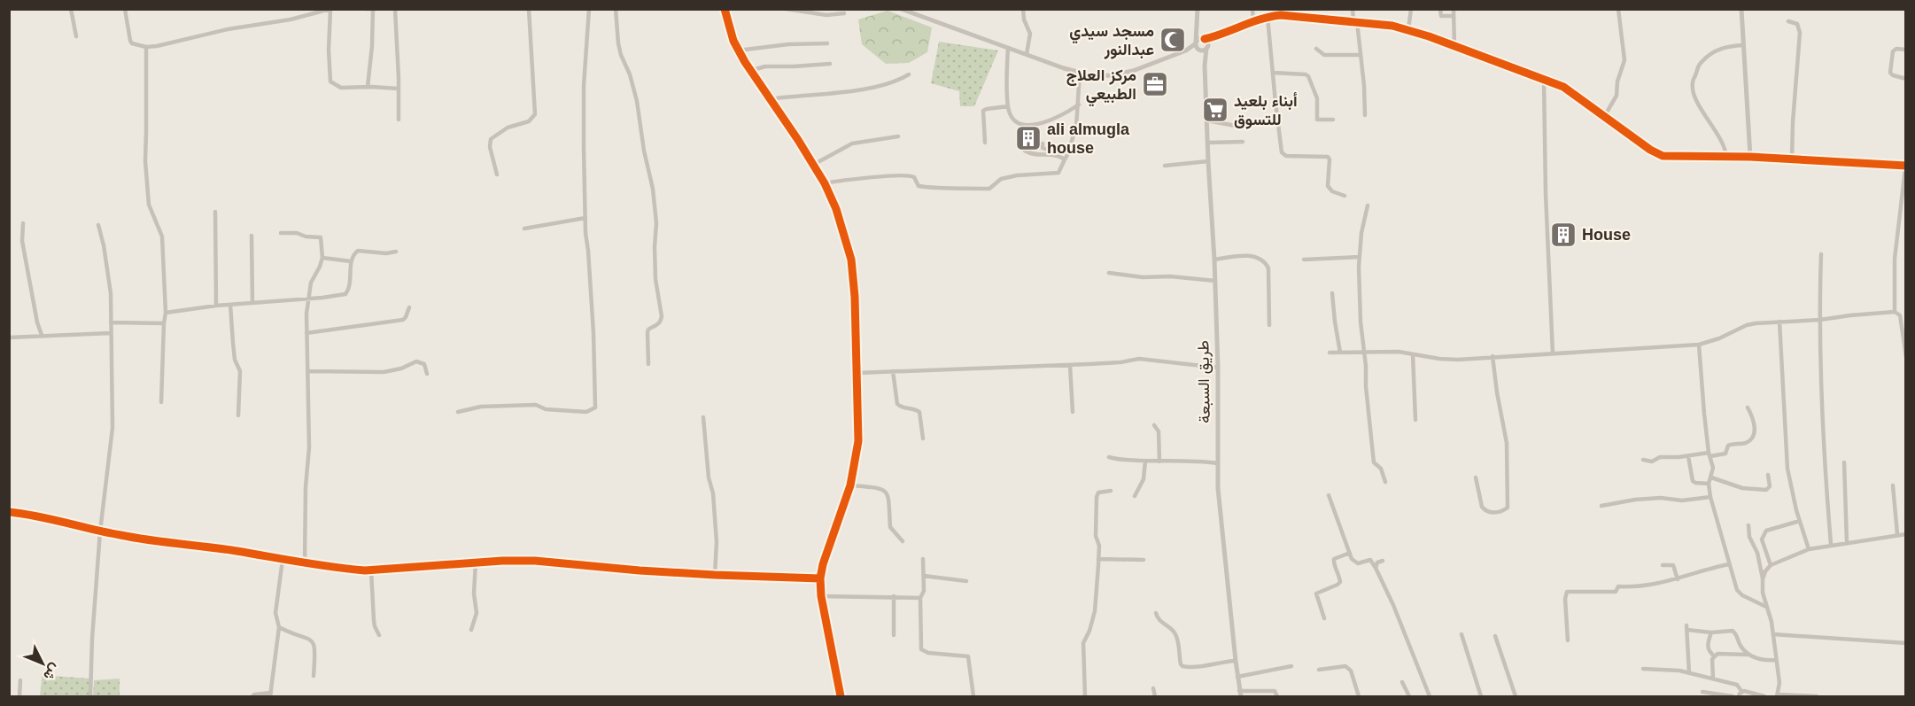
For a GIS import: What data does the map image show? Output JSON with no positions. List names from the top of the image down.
{
  "streets": {
    "street": ["طريق السبعة"]
  },
  "places": {
    "mosque": ["مسجد سيدي عبدالنور"],
    "office": ["مركز العلاج الطبيعي"],
    "supermarket": ["أبناء بلعيد للتسوق"],
    "building": ["ali almugla house", "House"]
  },
  "north": "bottom right"
}
